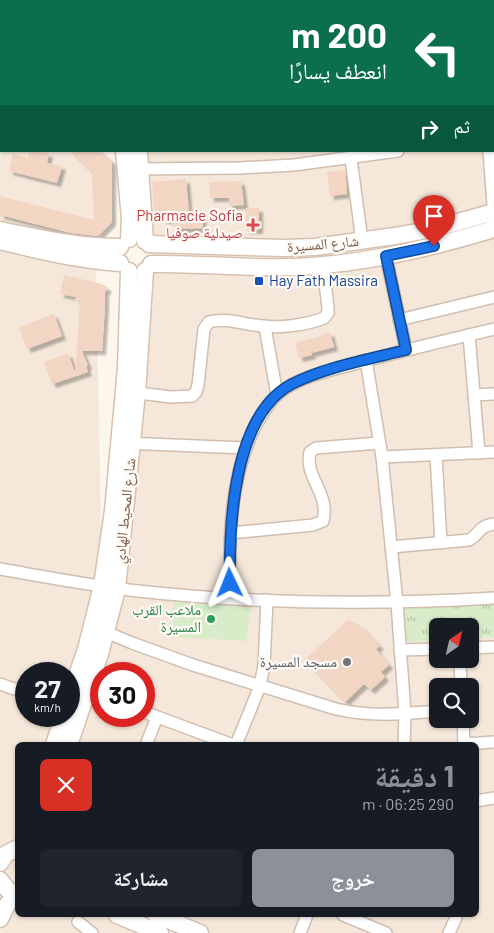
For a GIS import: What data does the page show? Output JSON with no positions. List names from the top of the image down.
{
  "streets": {
    "street": ["شارع المسيرة", "شارع المحيط الهادي"]
  },
  "crossings": [
    ["شارع المسيرة", "شارع المحيط الهادي"]
  ],
  "places": {
    "health": ["Pharmacie Sofia صيدلية صوفيا"],
    "transit": ["Hay Fath Massira"],
    "other": ["ملاعب القرب المسيرة", "مسجد المسيرة"]
  },
  "north": "top right",
  "page": {
    "turn": ["200 m", "انعطف يسارًا"],
    "then": "ثم",
    "speed": "27 km/h",
    "limit": "30",
    "heading": ["1 دقيقة", "290 m · 06:25"],
    "buttons": ["خروج", "مشاركة"]
  }
}
